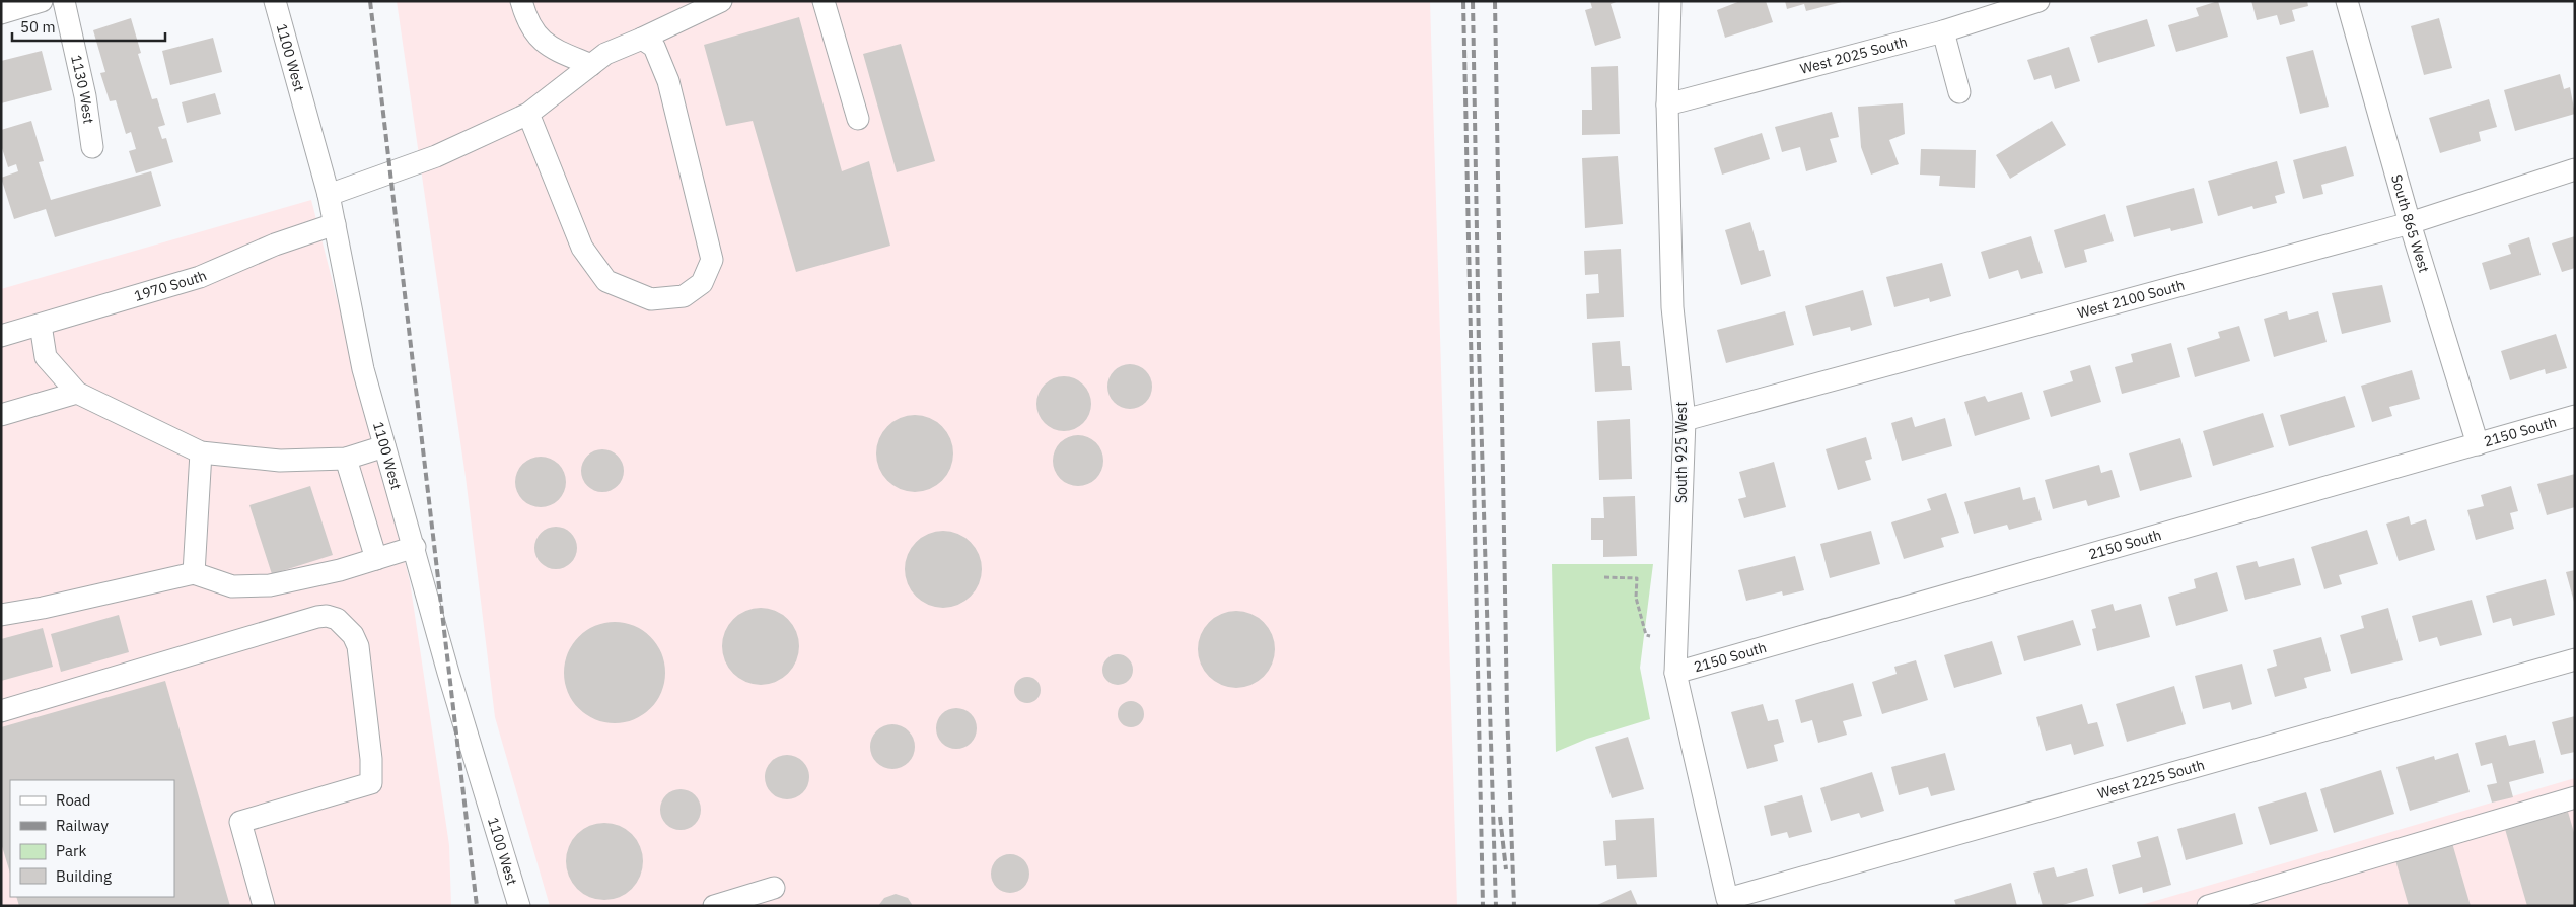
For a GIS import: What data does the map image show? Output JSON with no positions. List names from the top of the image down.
{
  "streets": {
    "street": [
      "West 2025 South",
      "1100 West",
      "1130 West",
      "South 865 West",
      "1970 South",
      "West 2100 South",
      "2150 South",
      "South 925 West",
      "West 2225 South"
    ]
  },
  "crossings": [
    ["West 2025 South", "South 925 West"],
    ["1100 West", "1970 South"],
    ["South 865 West", "West 2100 South"],
    ["South 865 West", "2150 South"],
    ["West 2100 South", "South 925 West"],
    ["2150 South", "South 925 West"],
    ["South 925 West", "West 2225 South"]
  ],
  "legend": [
    "Road",
    "Railway",
    "Park",
    "Building"
  ],
  "scale_bar": "50 m"
}
